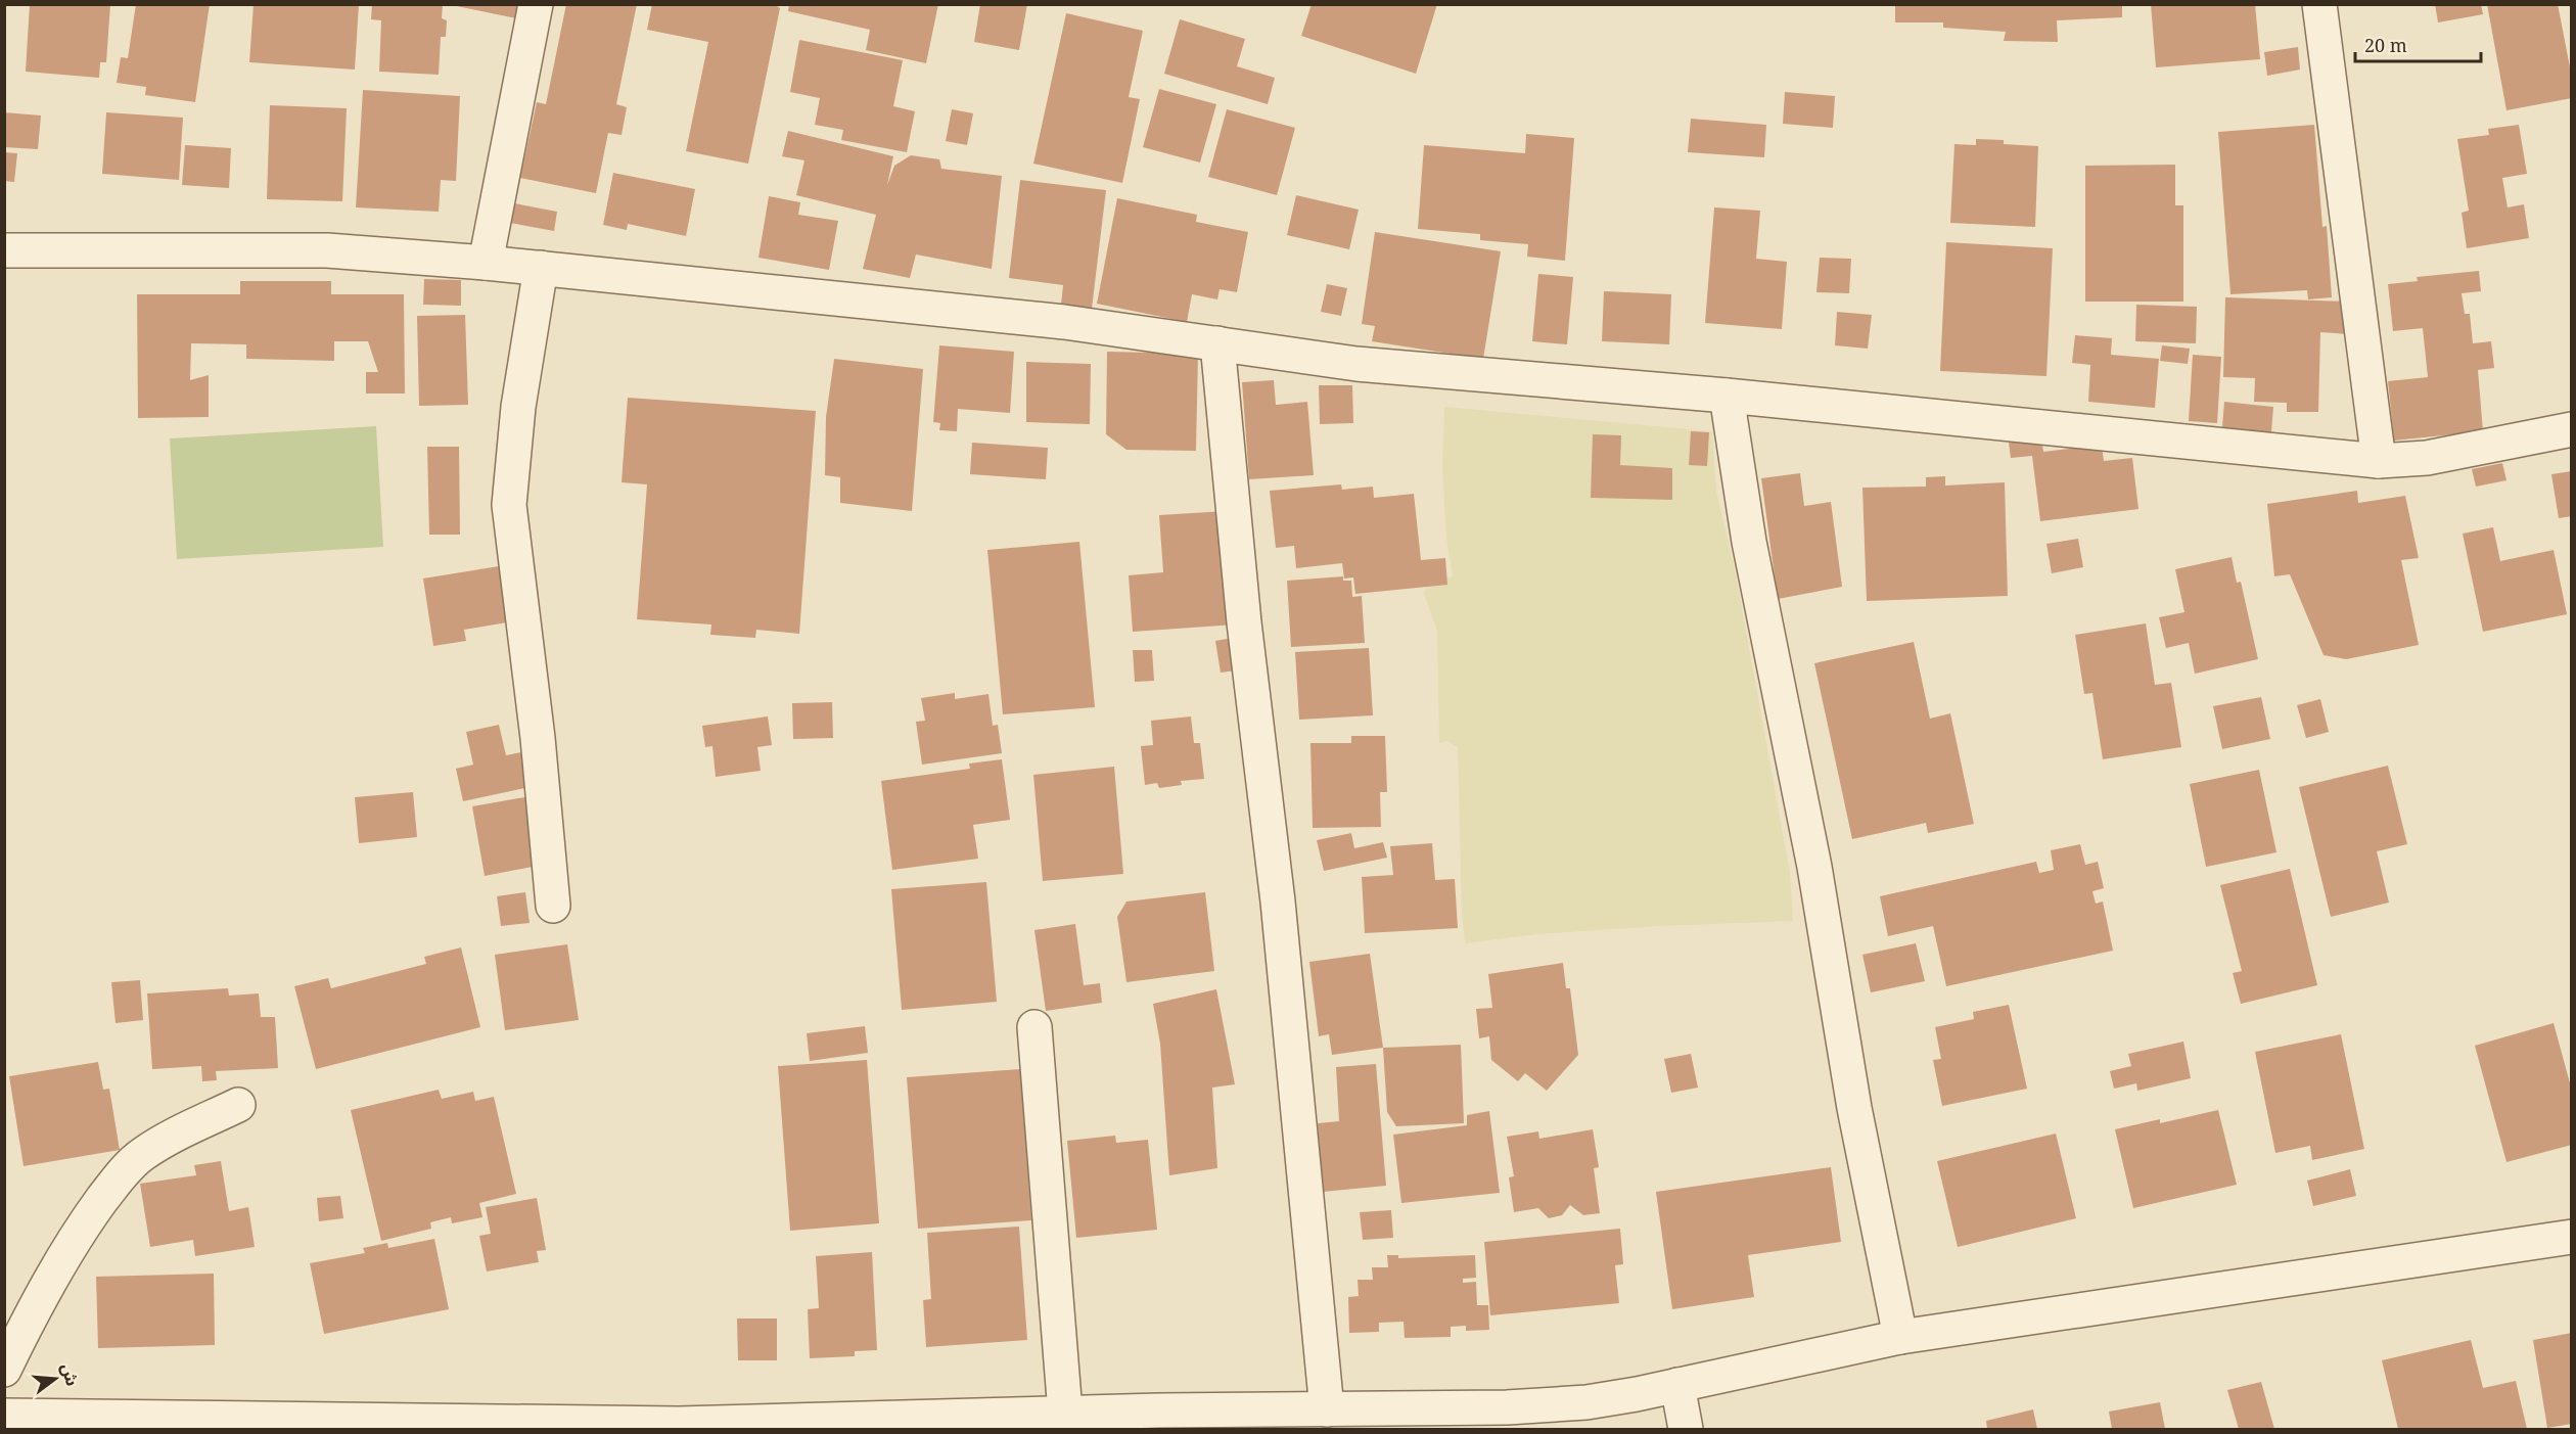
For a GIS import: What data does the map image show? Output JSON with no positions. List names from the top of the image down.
{
  "scale_bar": "20 m",
  "north": "right"
}
